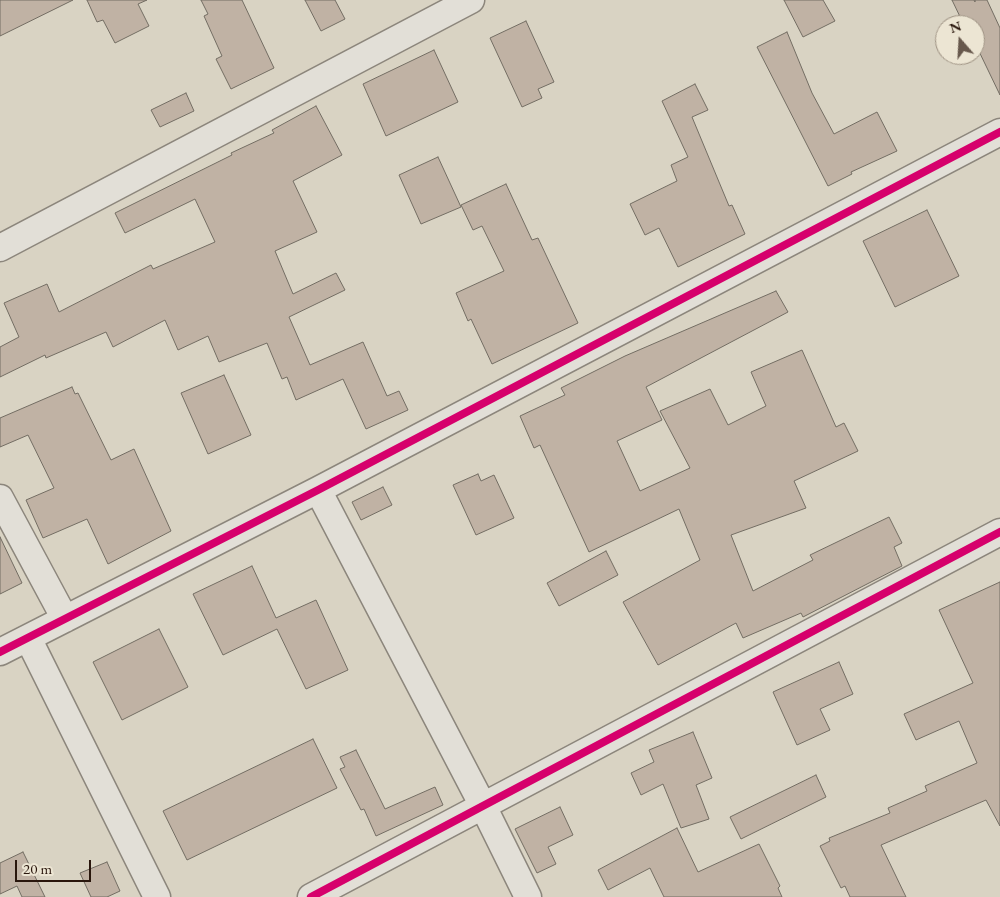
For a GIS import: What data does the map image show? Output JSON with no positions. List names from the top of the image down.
{
  "scale_bar": "20 m",
  "north": "top"
}
